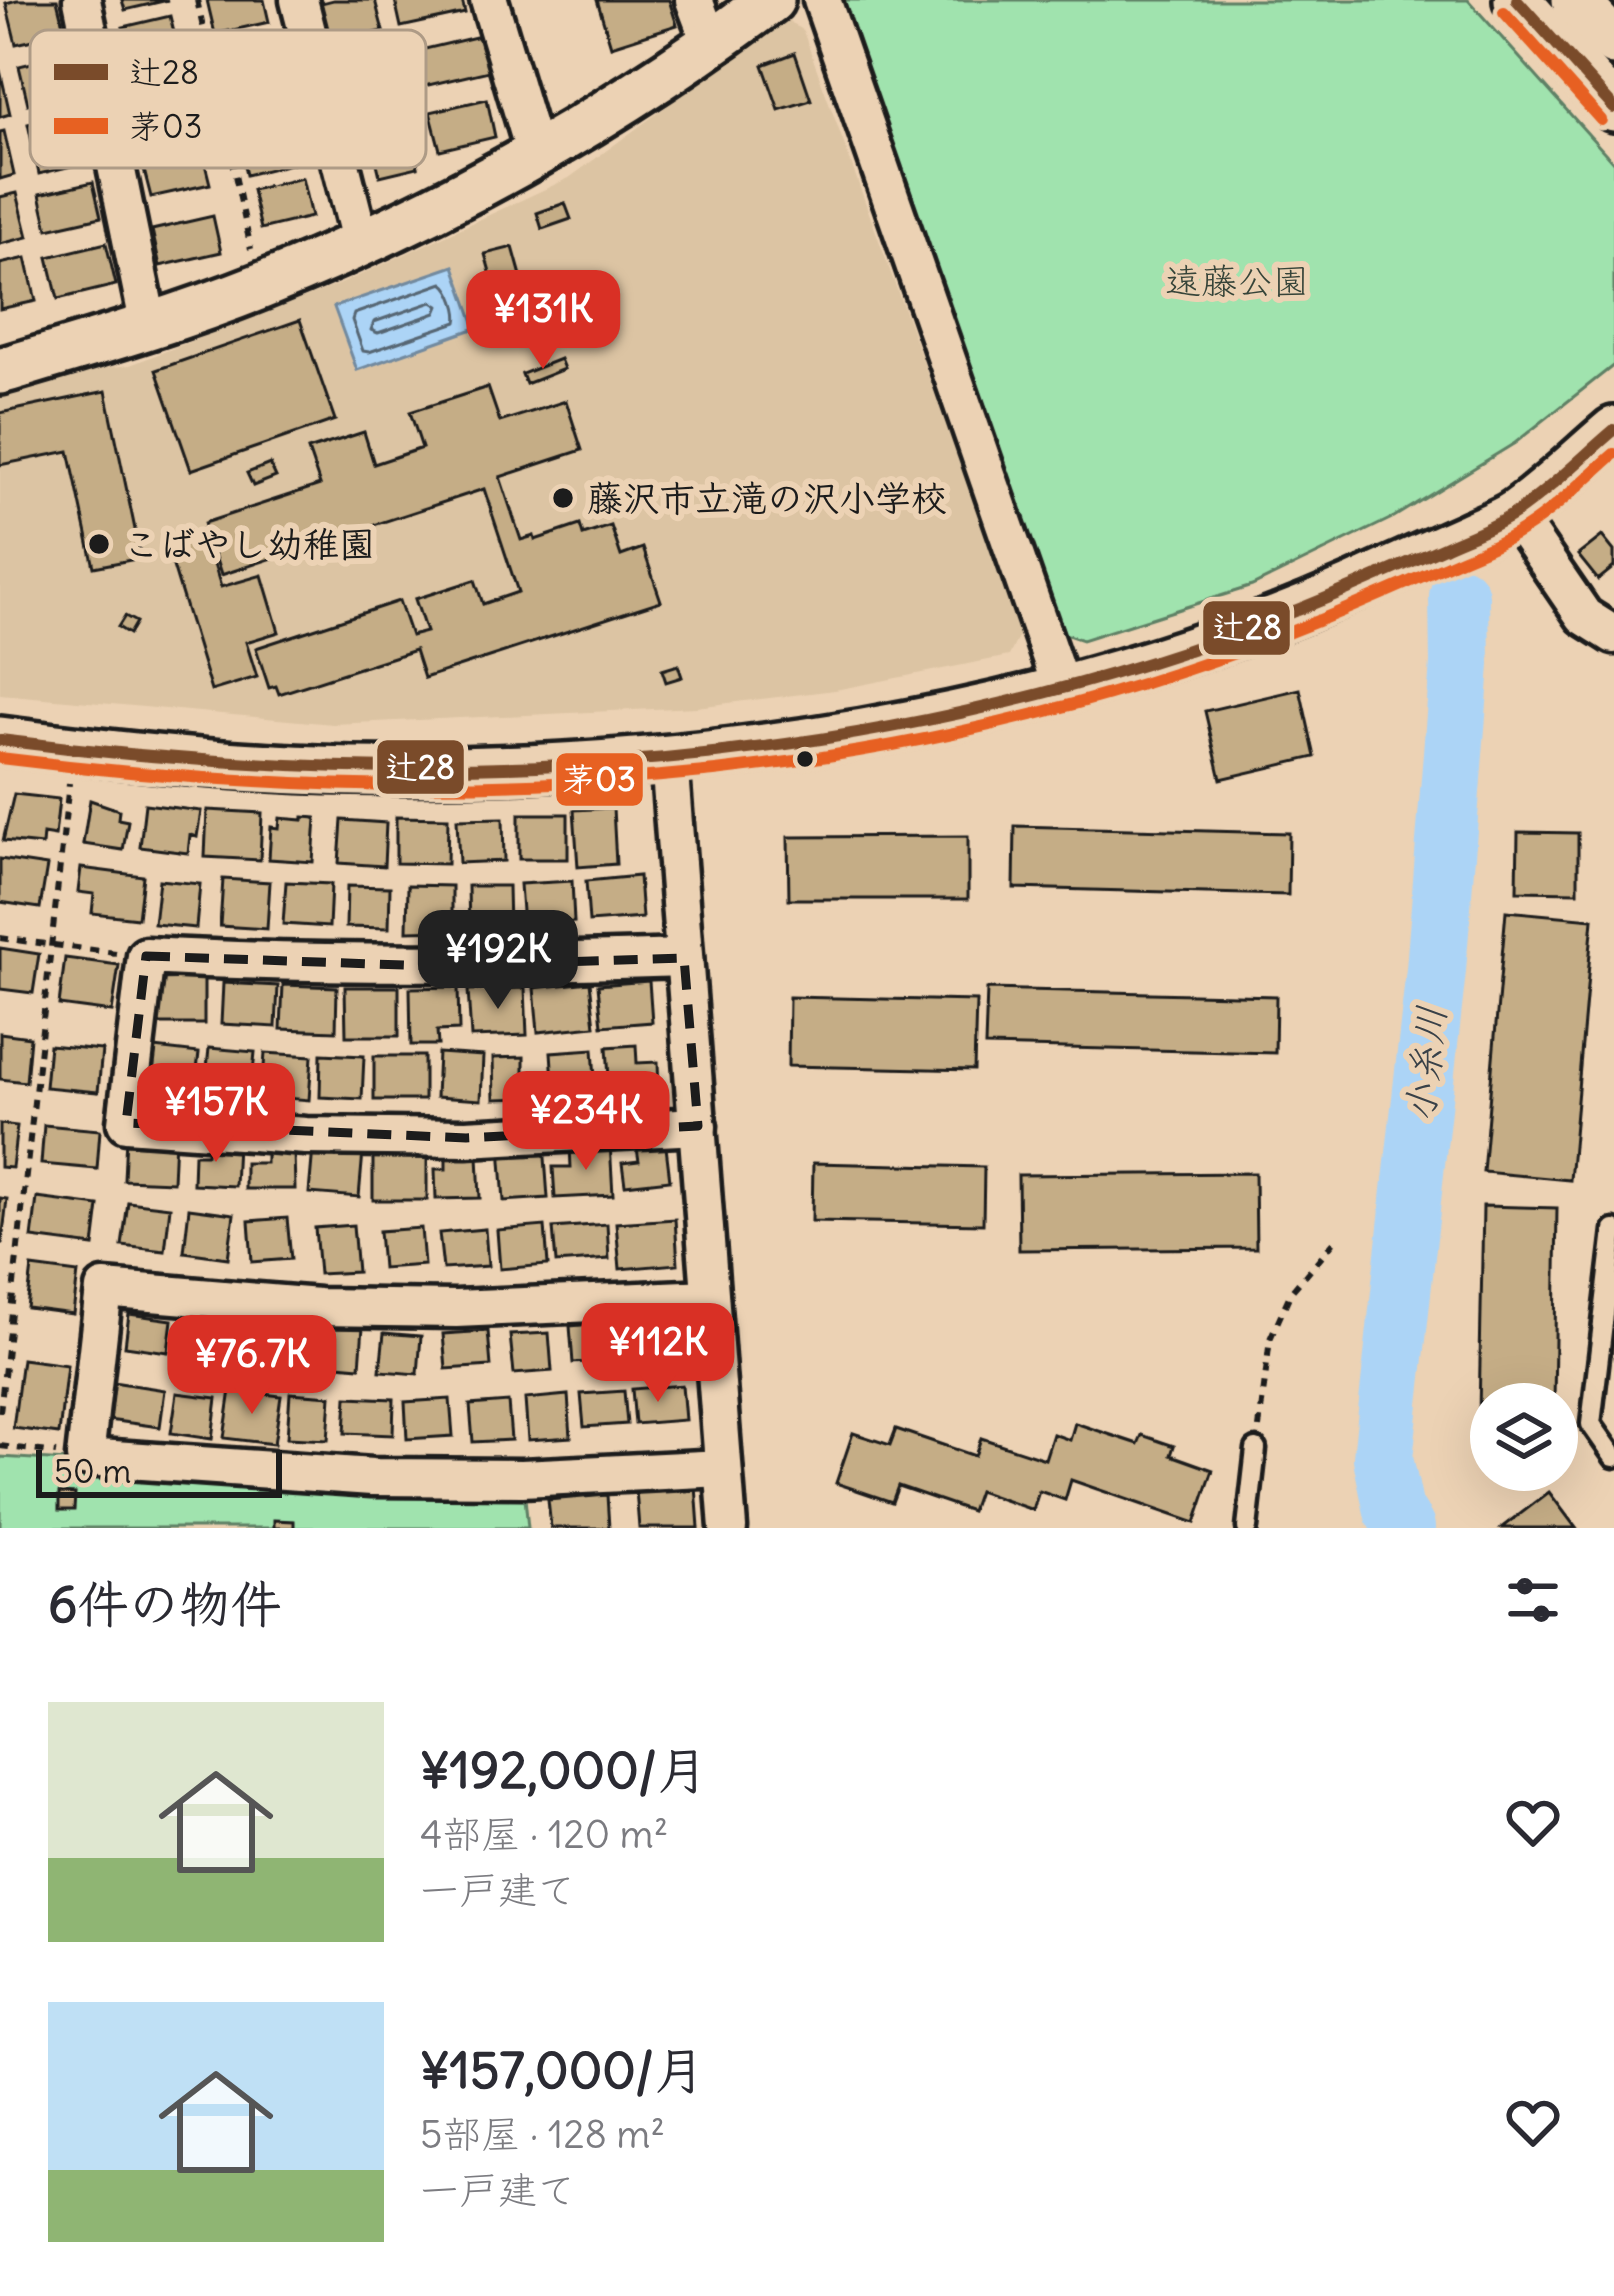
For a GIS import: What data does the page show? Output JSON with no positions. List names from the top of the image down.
{
  "water": ["小糸川"],
  "parks": ["遠藤公園"],
  "places": ["藤沢市立滝の沢小学校", "こばやし幼稚園"],
  "lines": ["transit line 辻28", "transit line 茅03"],
  "legend": ["辻28", "茅03"],
  "scale_bar": "50 m",
  "page": {
    "price": [
      "¥131K",
      "¥192K",
      "¥157K",
      "¥234K",
      "¥112K",
      "¥76.7K"
    ],
    "scale": "50 m",
    "heading": "6件の物件",
    "list": [
      {
        "name": "¥192,000/月",
        "note": "4部屋 · 120 m² · 一戸建て"
      },
      {
        "name": "¥157,000/月",
        "note": "5部屋 · 128 m² · 一戸建て"
      }
    ]
  }
}
